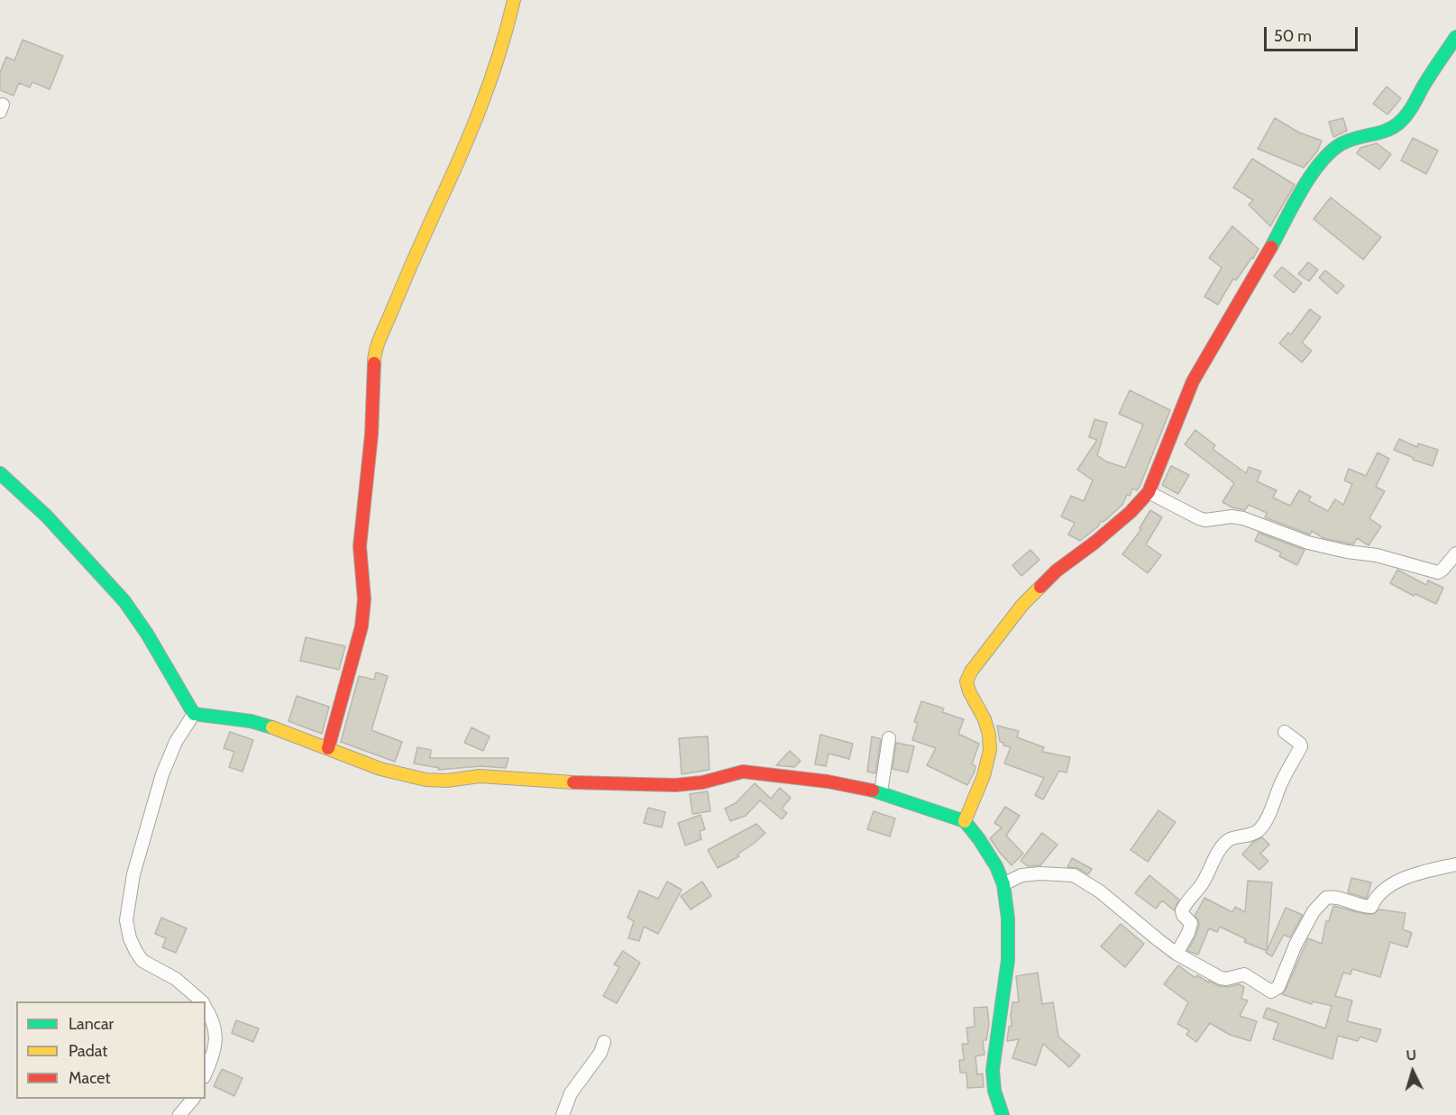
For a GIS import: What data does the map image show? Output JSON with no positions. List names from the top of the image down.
{
  "legend": ["Lancar", "Padat", "Macet"],
  "scale_bar": "50 m",
  "north": "top"
}
